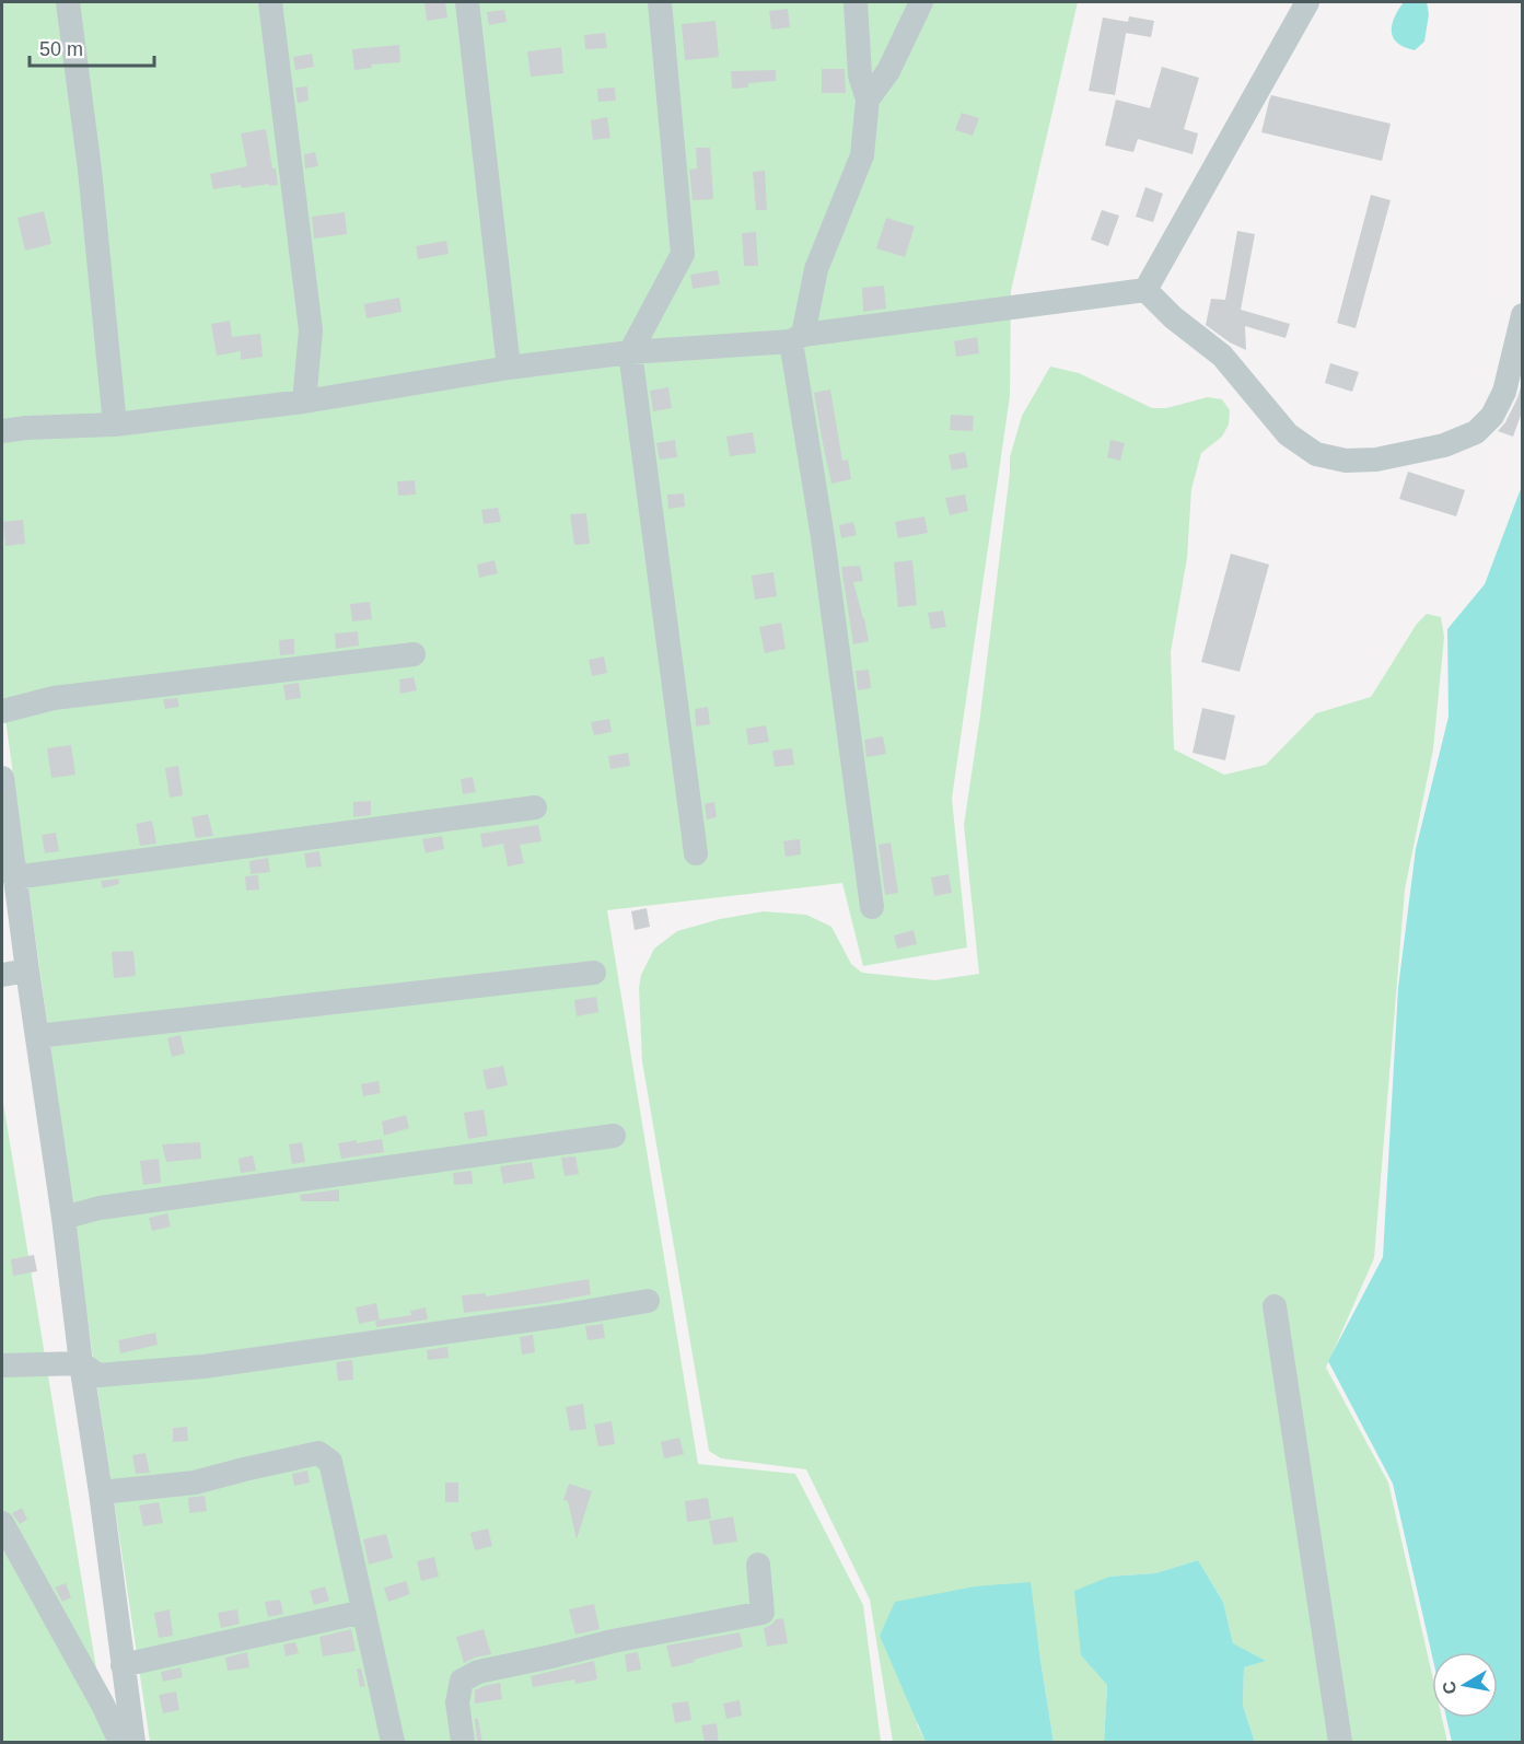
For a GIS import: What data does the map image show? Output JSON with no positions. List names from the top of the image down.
{
  "scale_bar": "50 m",
  "north": "left"
}
